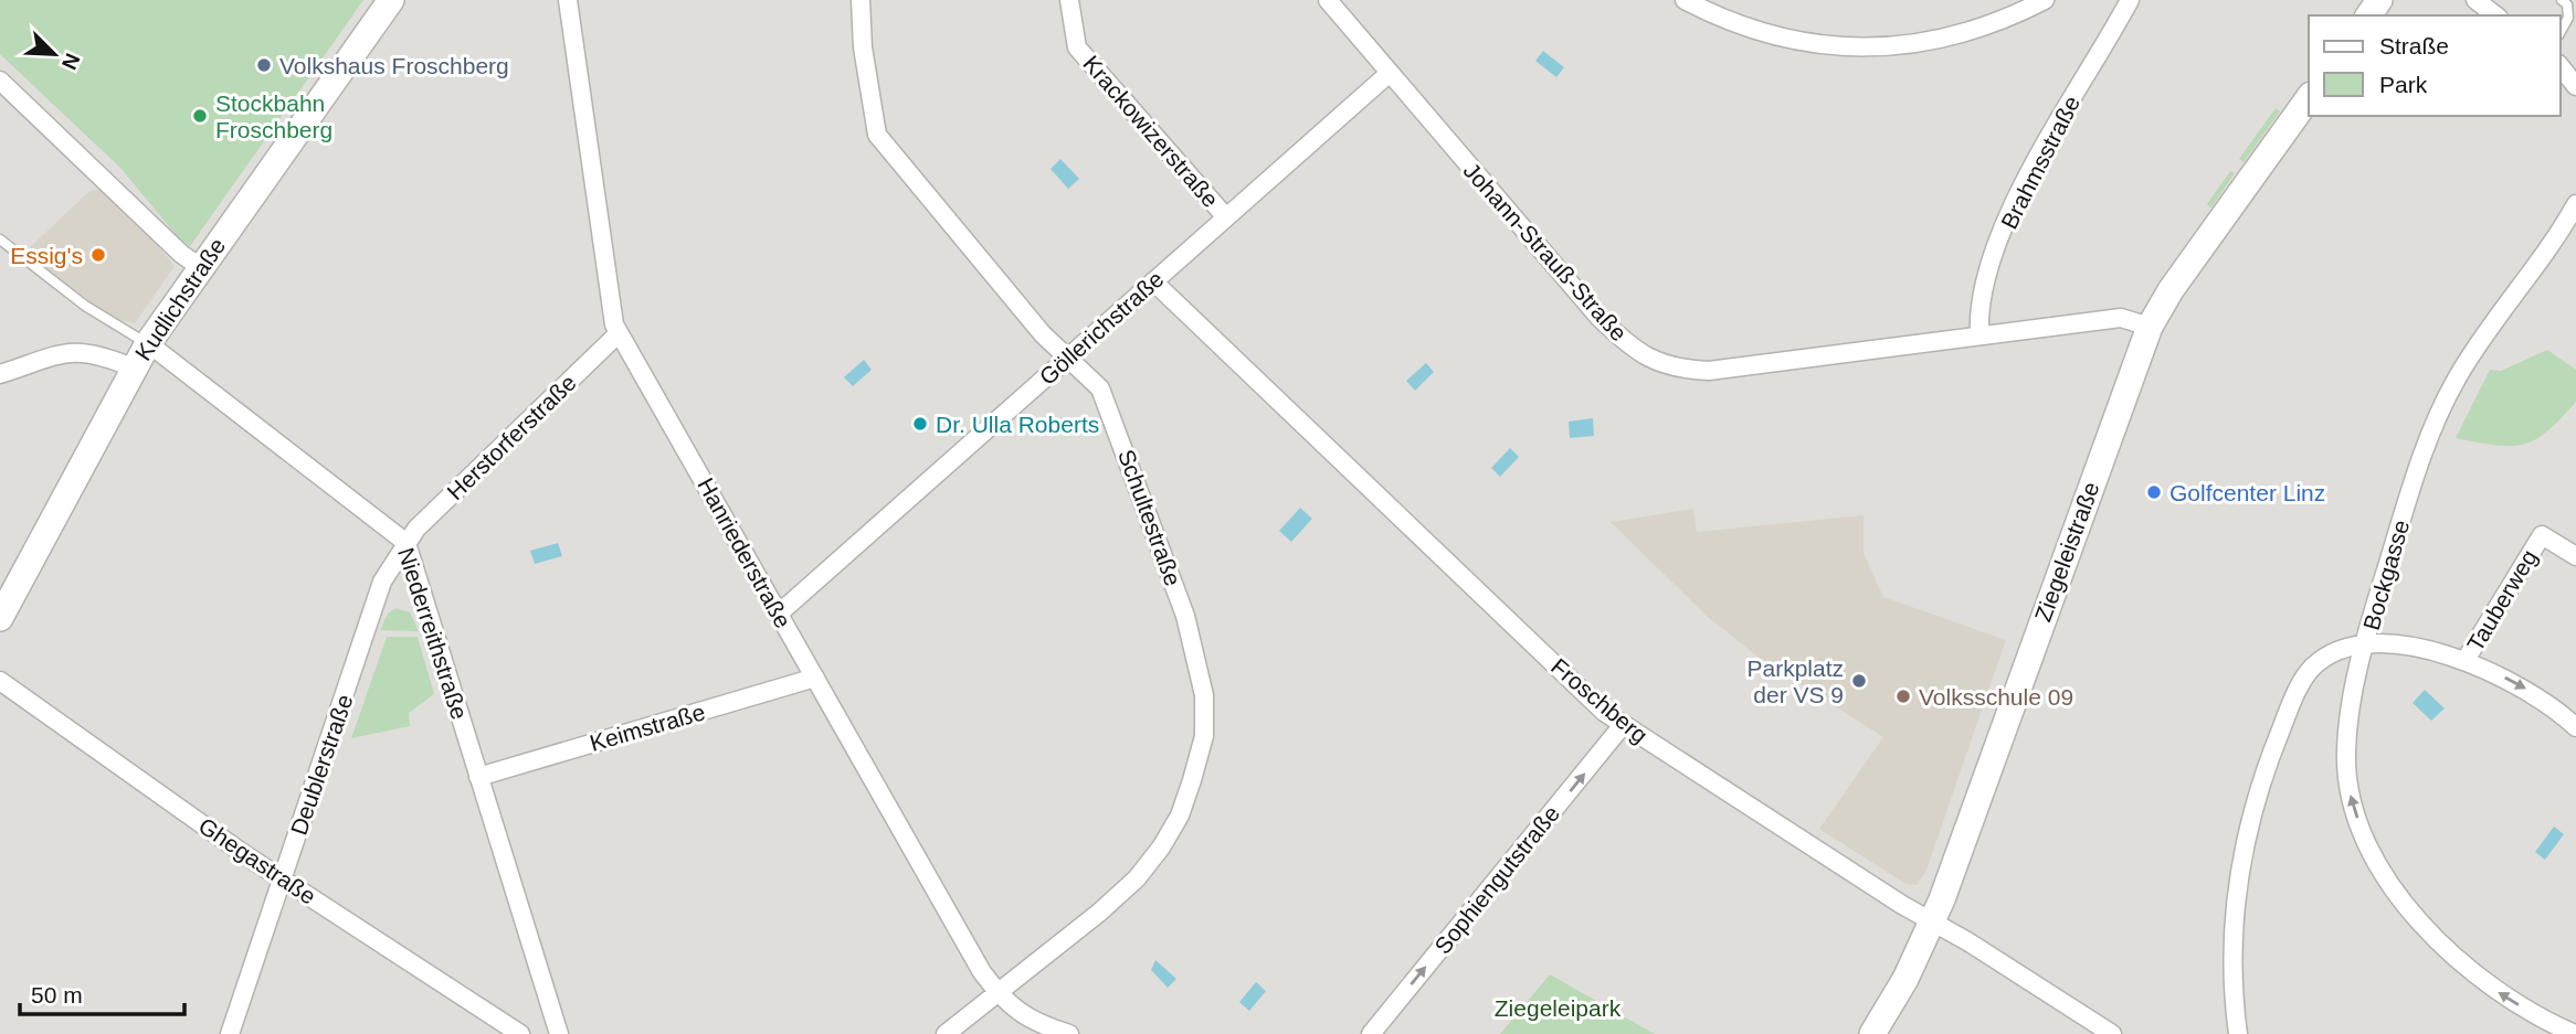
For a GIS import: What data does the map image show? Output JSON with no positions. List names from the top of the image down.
{
  "streets": {
    "street": [
      "Krackowizerstraße",
      "Brahmsstraße",
      "Johann-Strauß-Straße",
      "Kudlichstraße",
      "Göllerichstraße",
      "Herstorferstraße",
      "Schultestraße",
      "Ziegeleistraße",
      "Hanriederstraße",
      "Bockgasse",
      "Tauberweg",
      "Niederreithstraße",
      "Froschberg",
      "Keimstraße",
      "Deublerstraße",
      "Ghegastraße",
      "Sophiengutstraße"
    ]
  },
  "crossings": [
    ["Krackowizerstraße", "Göllerichstraße"],
    ["Brahmsstraße", "Johann-Strauß-Straße"],
    ["Johann-Strauß-Straße", "Göllerichstraße"],
    ["Johann-Strauß-Straße", "Ziegeleistraße"],
    ["Kudlichstraße", "Niederreithstraße"],
    ["Göllerichstraße", "Schultestraße"],
    ["Göllerichstraße", "Hanriederstraße"],
    ["Göllerichstraße", "Froschberg"],
    ["Herstorferstraße", "Hanriederstraße"],
    ["Herstorferstraße", "Niederreithstraße"],
    ["Herstorferstraße", "Deublerstraße"],
    ["Schultestraße", "Hanriederstraße"],
    ["Ziegeleistraße", "Froschberg"],
    ["Hanriederstraße", "Keimstraße"],
    ["Niederreithstraße", "Keimstraße"],
    ["Niederreithstraße", "Deublerstraße"],
    ["Froschberg", "Sophiengutstraße"],
    ["Deublerstraße", "Ghegastraße"]
  ],
  "one_way": ["Sophiengutstraße"],
  "parks": ["Ziegeleipark"],
  "places": [
    "Volkshaus Froschberg",
    "Stockbahn Froschberg",
    "Essig's",
    "Dr. Ulla Roberts",
    "Golfcenter Linz",
    "Parkplatz der VS 9",
    "Volksschule 09"
  ],
  "legend": ["Straße", "Park"],
  "scale_bar": "50 m",
  "north": "bottom right"
}
